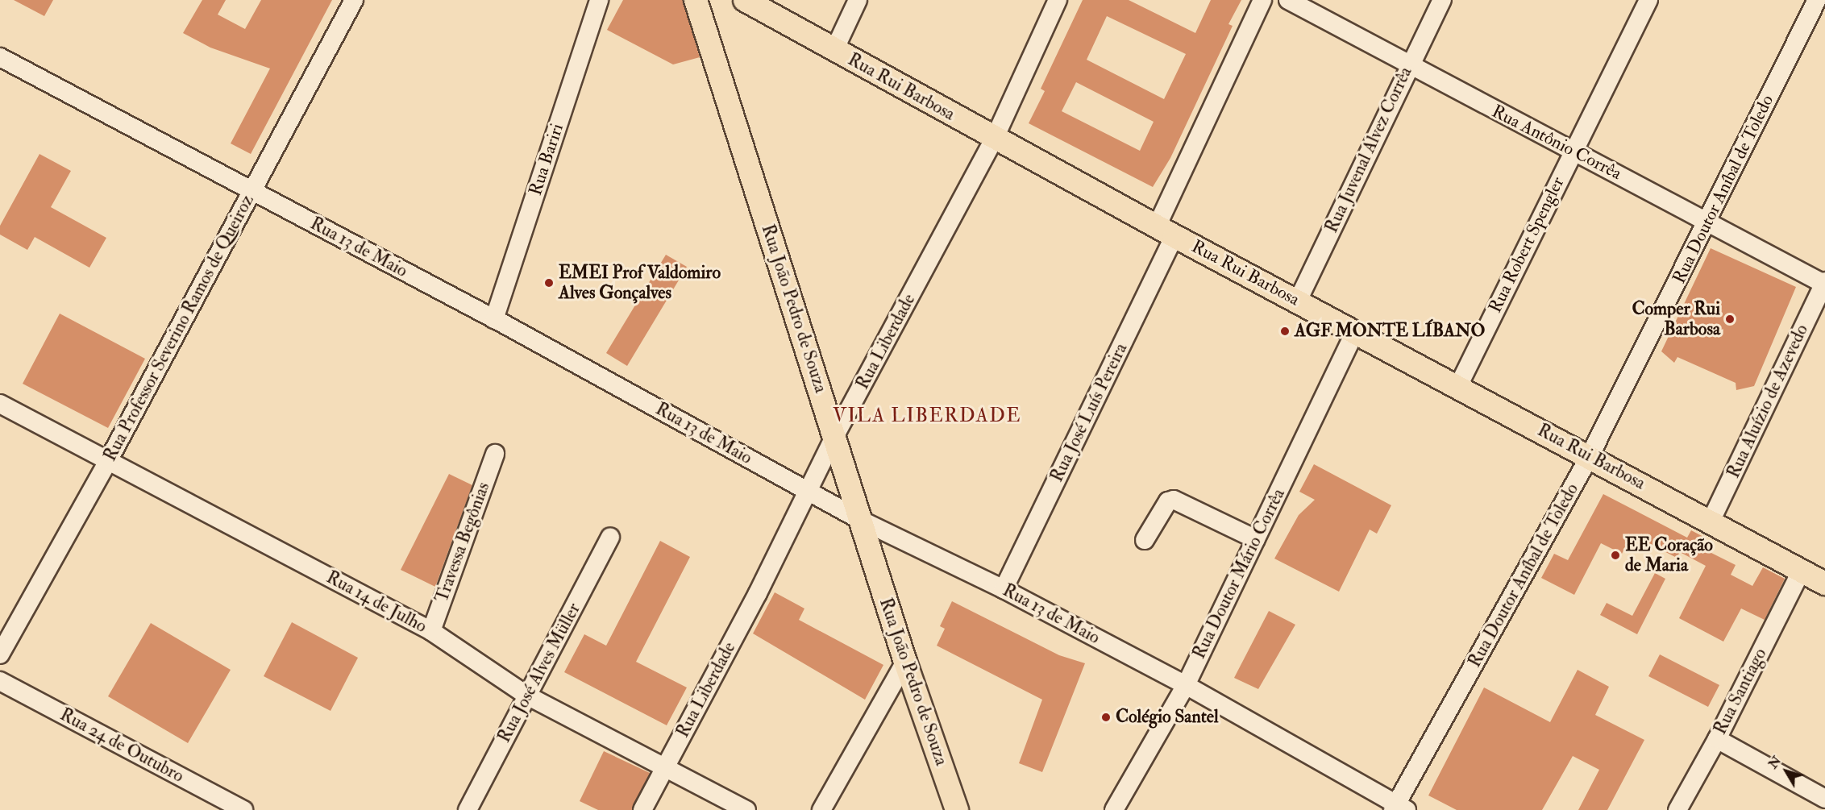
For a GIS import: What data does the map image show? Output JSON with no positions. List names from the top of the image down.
{
  "streets": {
    "main road": ["Rua Rui Barbosa", "Rua João Pedro de Souza"],
    "street": [
      "Rua Antônio Corrêa",
      "Rua Juvenal Alvez Corrêa",
      "Rua Bariri",
      "Rua Doutor Aníbal de Toledo",
      "Rua Robert Spengler",
      "Rua 13 de Maio",
      "Rua Professor Severino Ramos de Queiroz",
      "Rua Liberdade",
      "Rua Aluízio de Azevedo",
      "Rua José Luís Pereira",
      "Travessa Begônias",
      "Rua Doutor Mário Corrêa",
      "Rua 14 de Julho",
      "Rua José Alves Müller",
      "Rua Santiago",
      "Rua 24 de Outubro"
    ]
  },
  "crossings": [
    ["Rua Rui Barbosa", "Rua Juvenal Alvez Corrêa"],
    ["Rua Rui Barbosa", "Rua Doutor Aníbal de Toledo"],
    ["Rua Rui Barbosa", "Rua Robert Spengler"],
    ["Rua Rui Barbosa", "Rua Liberdade"],
    ["Rua Rui Barbosa", "Rua Aluízio de Azevedo"],
    ["Rua Rui Barbosa", "Rua José Luís Pereira"],
    ["Rua Rui Barbosa", "Rua Doutor Mário Corrêa"],
    ["Rua Rui Barbosa", "Rua Santiago"],
    ["Rua Antônio Corrêa", "Rua Juvenal Alvez Corrêa"],
    ["Rua Antônio Corrêa", "Rua Doutor Aníbal de Toledo"],
    ["Rua Antônio Corrêa", "Rua Robert Spengler"],
    ["Rua Antônio Corrêa", "Rua Aluízio de Azevedo"],
    ["Rua Bariri", "Rua 13 de Maio"],
    ["Rua Doutor Aníbal de Toledo", "Rua 13 de Maio"],
    ["Rua 13 de Maio", "Rua João Pedro de Souza"],
    ["Rua 13 de Maio", "Rua Professor Severino Ramos de Queiroz"],
    ["Rua 13 de Maio", "Rua Liberdade"],
    ["Rua 13 de Maio", "Rua José Luís Pereira"],
    ["Rua 13 de Maio", "Rua Doutor Mário Corrêa"],
    ["Rua João Pedro de Souza", "Rua Liberdade"],
    ["Rua Professor Severino Ramos de Queiroz", "Rua 14 de Julho"],
    ["Rua Liberdade", "Rua 14 de Julho"],
    ["Travessa Begônias", "Rua 14 de Julho"],
    ["Rua 14 de Julho", "Rua José Alves Müller"]
  ],
  "districts": ["VILA LIBERDADE"],
  "places": [
    "EMEI Prof Valdomiro Alves Gonçalves",
    "Comper Rui Barbosa",
    "AGF MONTE LÍBANO",
    "EE Coração de Maria",
    "Colégio Santel"
  ],
  "north": "top left"
}
